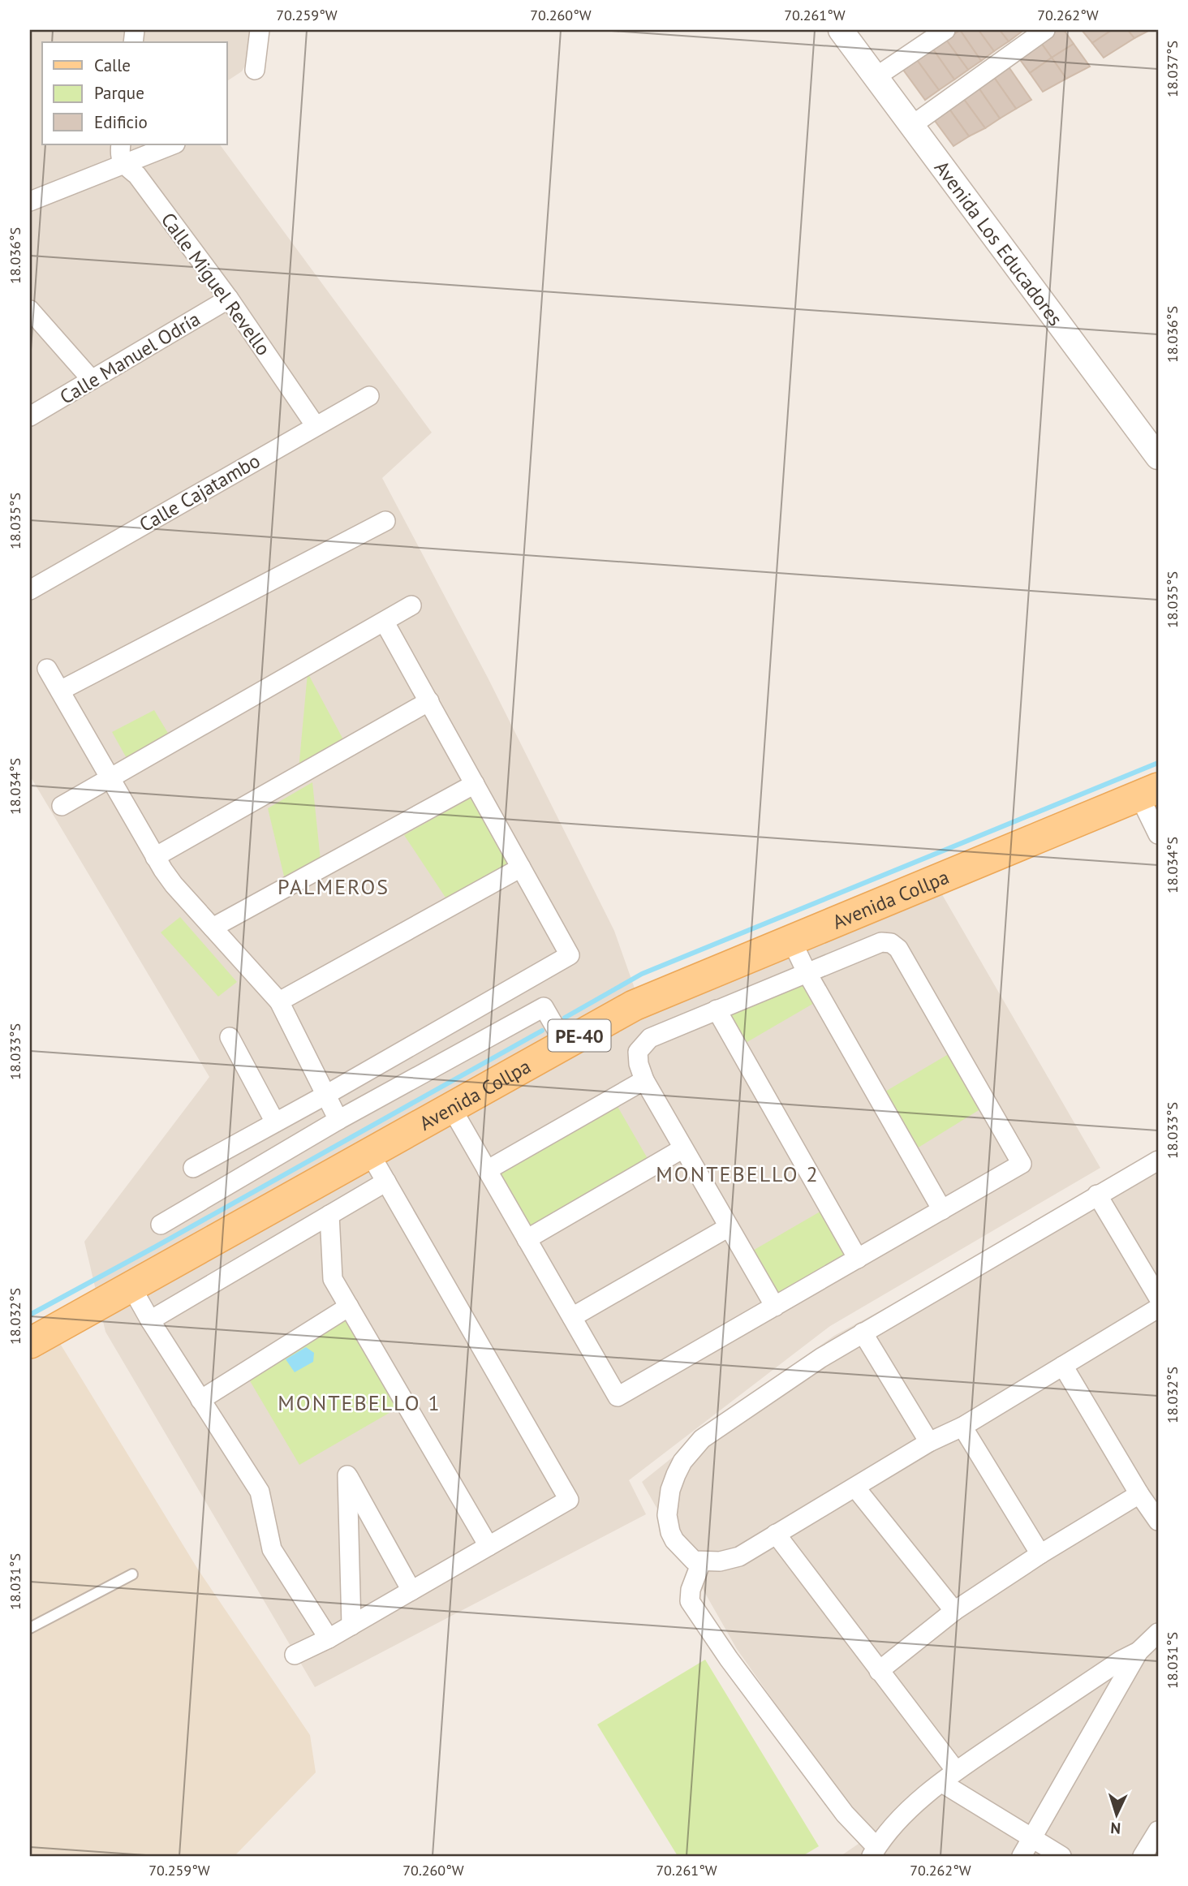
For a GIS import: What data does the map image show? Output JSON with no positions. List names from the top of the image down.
{
  "streets": {
    "main road": ["Avenida Collpa", "PE-40"],
    "street": [
      "Avenida Los Educadores",
      "Calle Miguel Revello",
      "Calle Manuel Odría",
      "Calle Cajatambo"
    ]
  },
  "crossings": [
    ["Calle Miguel Revello", "Calle Manuel Odría"],
    ["Calle Miguel Revello", "Calle Cajatambo"]
  ],
  "districts": ["PALMEROS", "MONTEBELLO 2", "MONTEBELLO 1"],
  "legend": ["Calle", "Parque", "Edificio"],
  "north": "bottom",
  "coordinates": [
    "70.259°W",
    "70.260°W",
    "70.261°W",
    "70.262°W",
    "18.037°S",
    "18.036°S",
    "18.035°S",
    "18.034°S",
    "18.033°S",
    "18.032°S",
    "18.031°S"
  ]
}
